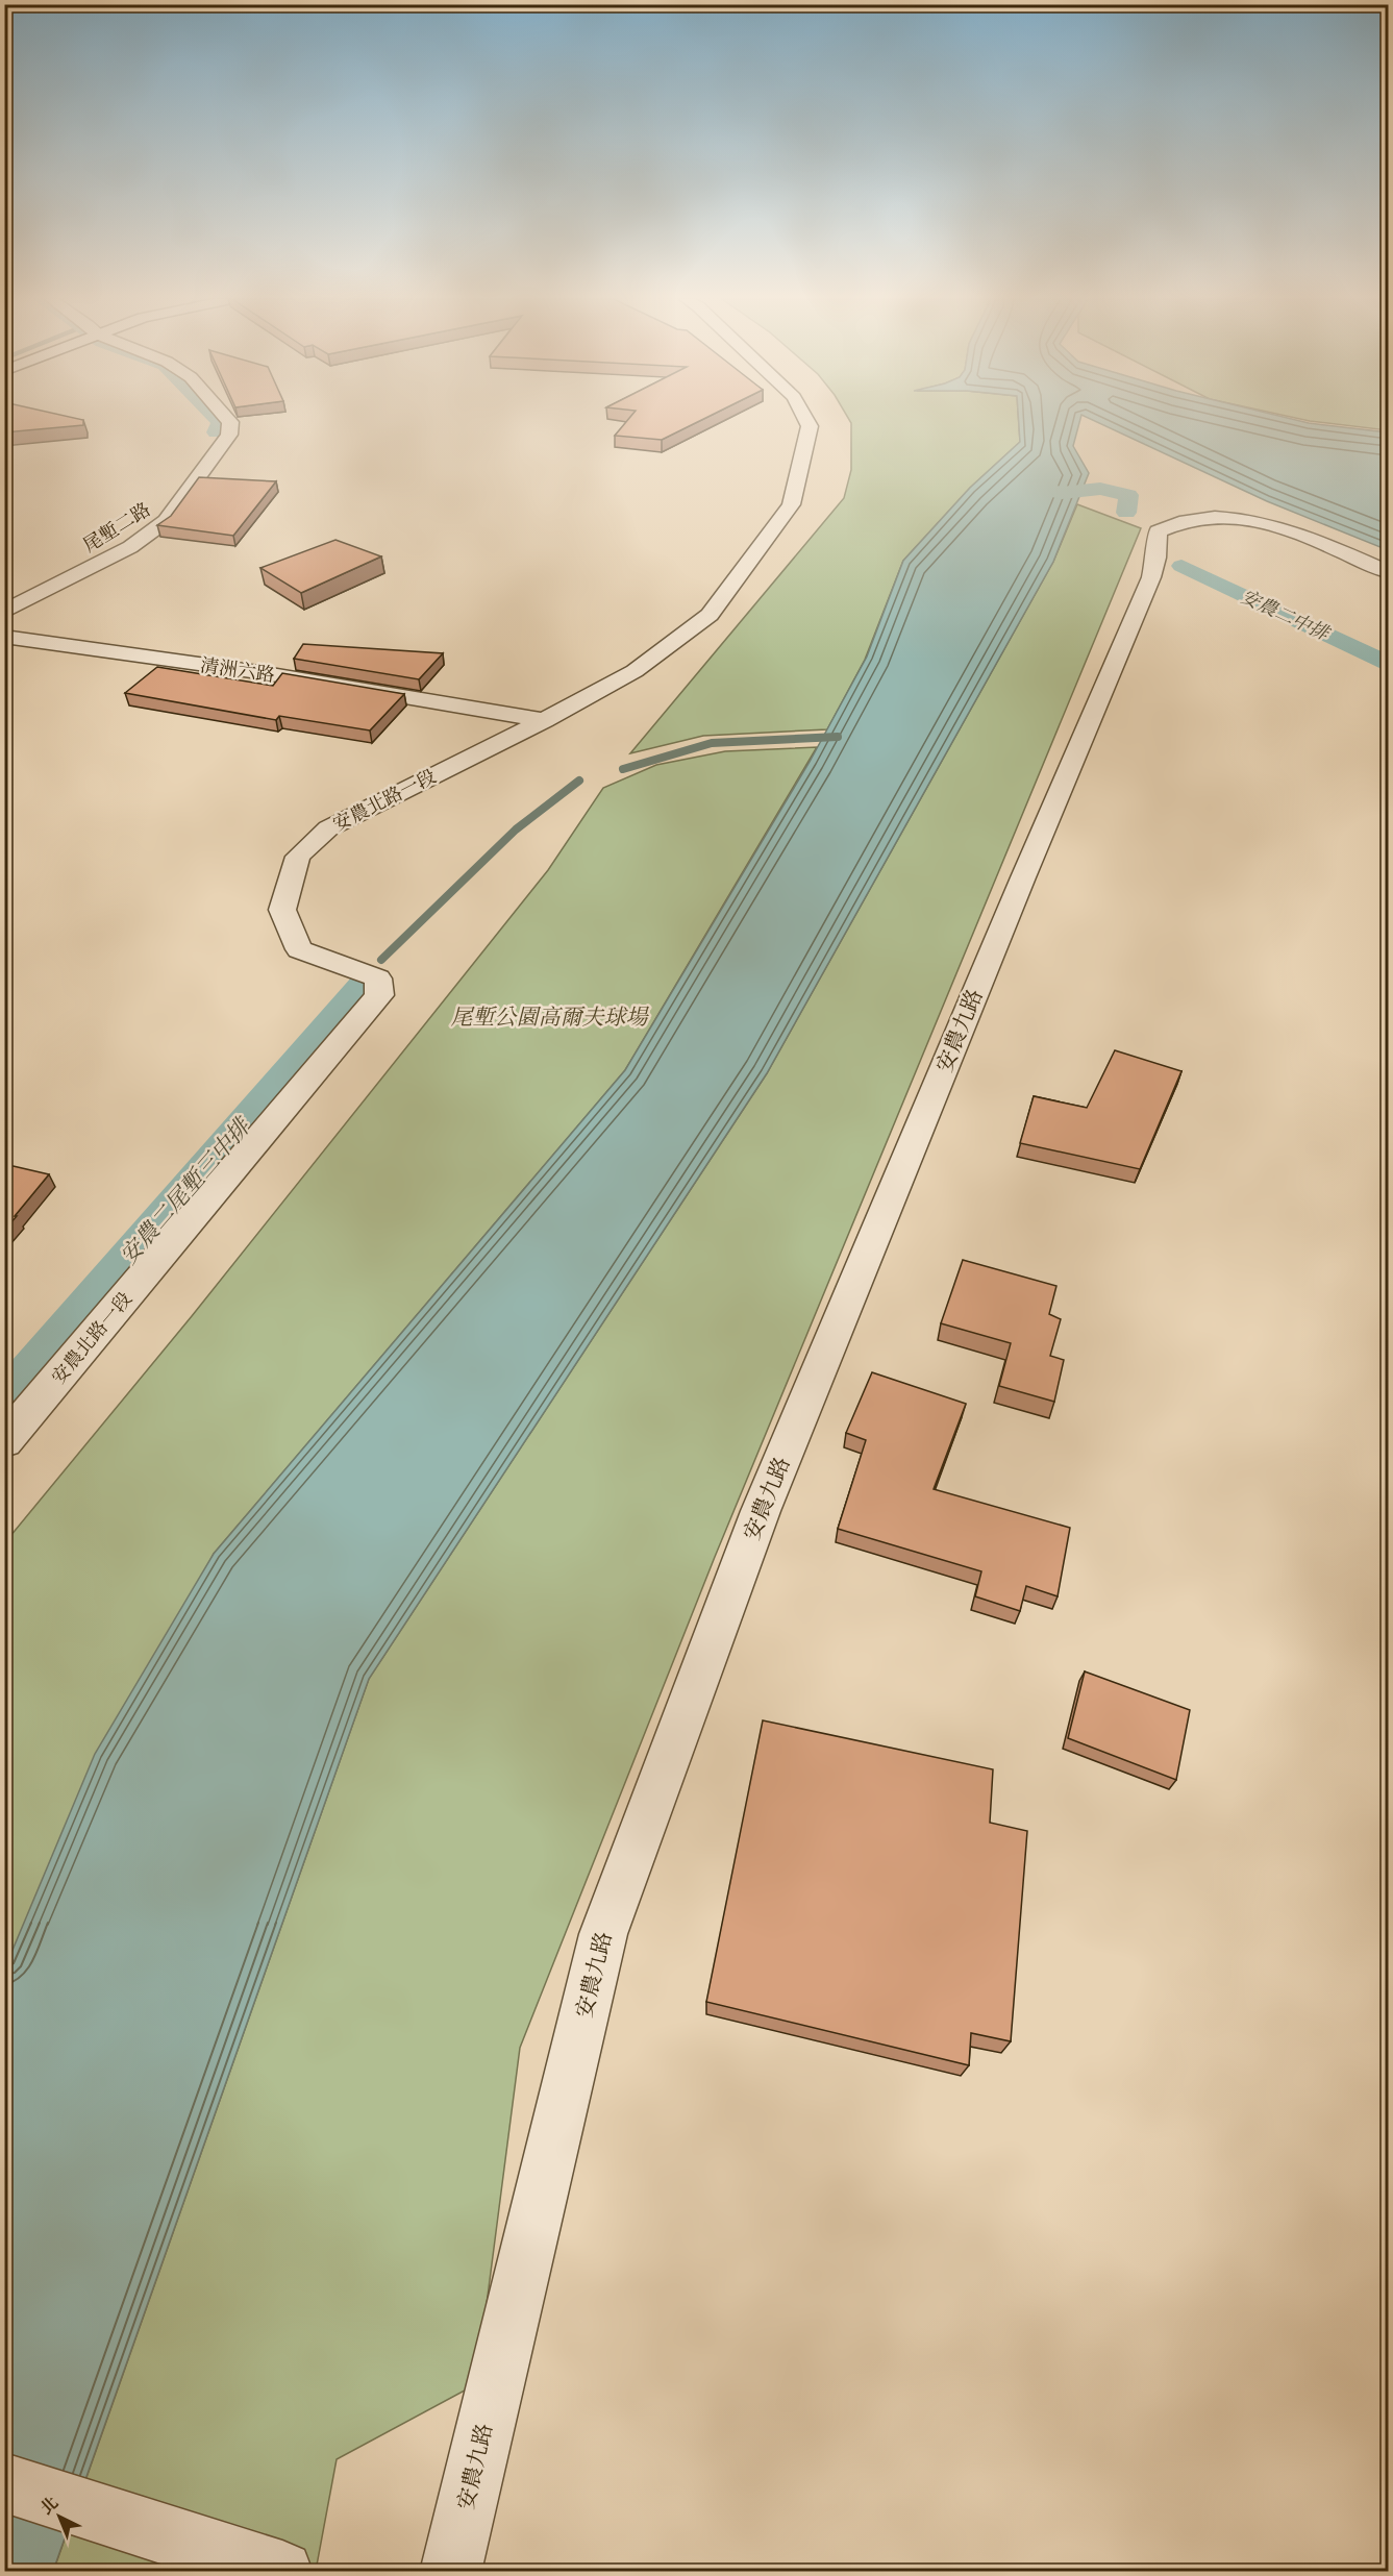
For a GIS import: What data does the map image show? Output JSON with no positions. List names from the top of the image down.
{
  "streets": {
    "street": [
      "尾塹二路",
      "清洲六路",
      "安農北路一段",
      "安農九路"
    ]
  },
  "crossings": [
    ["清洲六路", "安農北路一段"]
  ],
  "water": ["安農二中排", "安農二尾塹三中排"],
  "parks": ["尾塹公園高爾夫球場"],
  "north": "top left"
}
